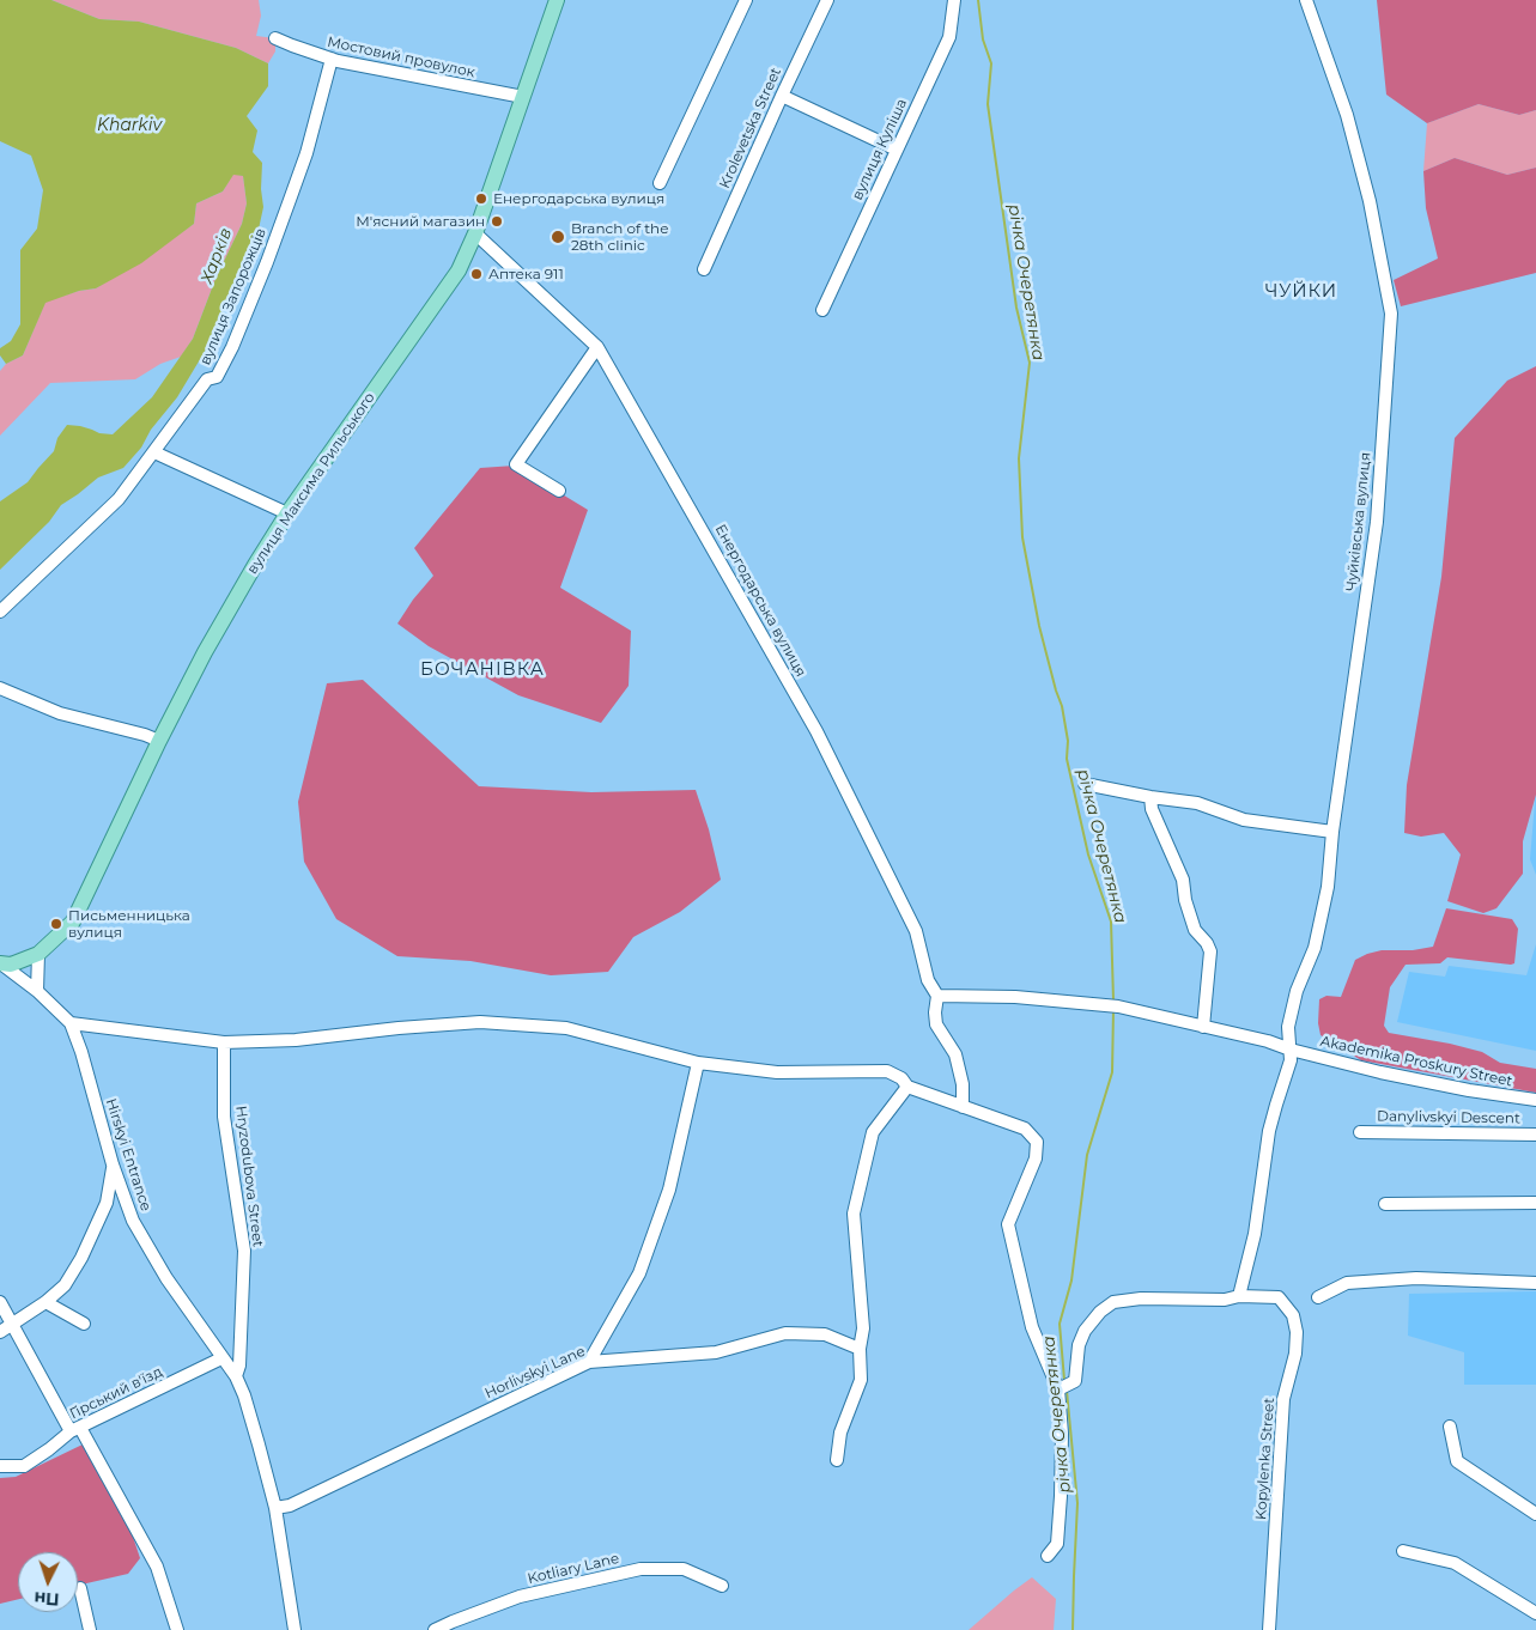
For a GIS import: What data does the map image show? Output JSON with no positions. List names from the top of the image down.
{
  "streets": {
    "main road": ["вулиця Максима Рильського"],
    "street": [
      "Мостовий провулок",
      "Krolevetska Street",
      "вулиця Куліша",
      "вулиця Запорожців",
      "Чуйківська вулиця",
      "Енергодарська вулиця",
      "Akademika Proskury Street",
      "Danylivskyi Descent",
      "Hirskyi Entrance",
      "Hryzodubova Street",
      "Horlivskyi Lane",
      "Гірський в'їзд",
      "Kopylenka Street",
      "Kotliary Lane"
    ]
  },
  "crossings": [
    ["Мостовий провулок", "вулиця Запорожців"],
    ["Мостовий провулок", "вулиця Максима Рильського"],
    ["вулиця Максима Рильського", "Енергодарська вулиця"],
    ["вулиця Максима Рильського", "Hirskyi Entrance"],
    ["Чуйківська вулиця", "Akademika Proskury Street"],
    ["Hirskyi Entrance", "Hryzodubova Street"],
    ["Hirskyi Entrance", "Гірський в'їзд"],
    ["Hryzodubova Street", "Horlivskyi Lane"]
  ],
  "districts": ["ЧУЙКИ", "БОЧАНІВКА"],
  "water": ["Kharkiv", "Харків", "річка Очеретянка"],
  "places": [
    "Енергодарська вулиця",
    "М'ясний магазин",
    "Branch of the 28th clinic",
    "Аптека 911",
    "Письменницька вулиця"
  ],
  "north": "bottom"
}
